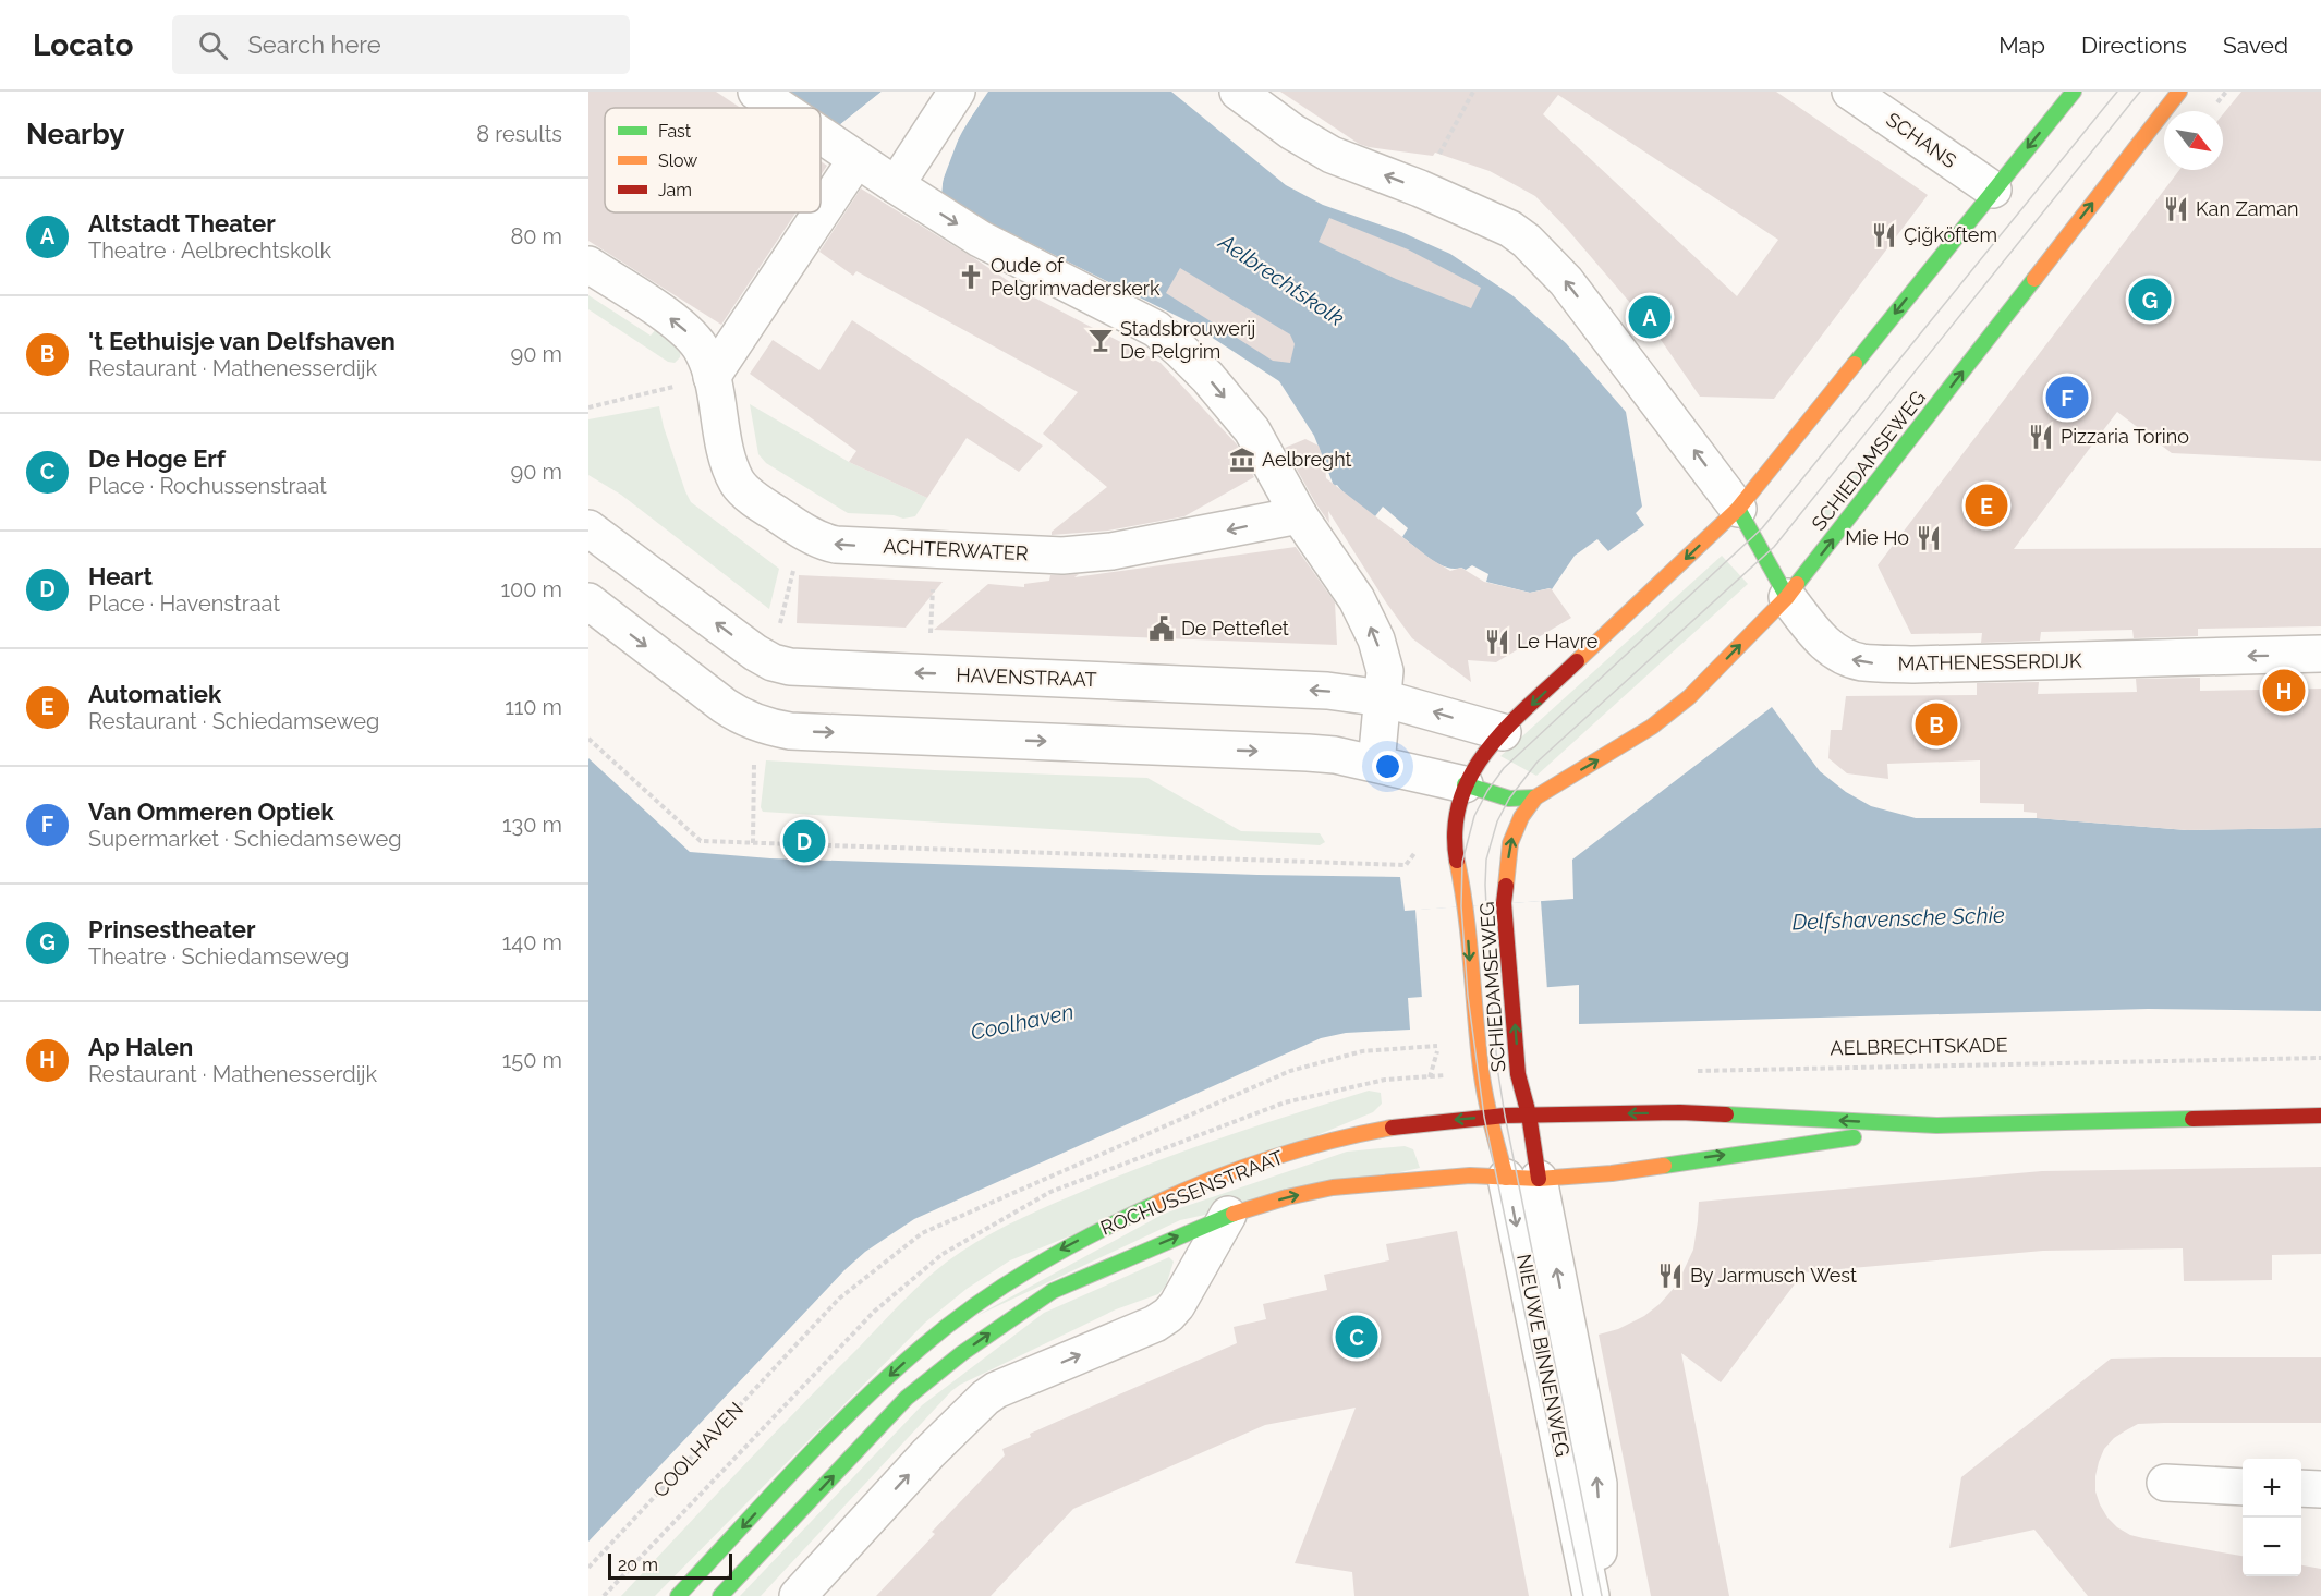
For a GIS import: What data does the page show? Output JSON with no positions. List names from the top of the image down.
{
  "streets": {
    "street": [
      "SCHANS",
      "SCHIEDAMSEWEG",
      "ACHTERWATER",
      "MATHENESSERDIJK",
      "HAVENSTRAAT",
      "ROCHUSSENSTRAAT",
      "NIEUWE BINNENWEG"
    ],
    "path": ["AELBRECHTSKADE", "COOLHAVEN"]
  },
  "crossings": [
    ["SCHANS", "SCHIEDAMSEWEG"],
    ["SCHIEDAMSEWEG", "MATHENESSERDIJK"],
    ["SCHIEDAMSEWEG", "HAVENSTRAAT"],
    ["SCHIEDAMSEWEG", "ROCHUSSENSTRAAT"],
    ["SCHIEDAMSEWEG", "NIEUWE BINNENWEG"],
    ["ROCHUSSENSTRAAT", "NIEUWE BINNENWEG"]
  ],
  "one_way": ["MATHENESSERDIJK"],
  "water": ["Aelbrechtskolk", "Delfshavensche Schie", "Coolhaven"],
  "places": {
    "restaurant": [
      "Kan Zaman",
      "Çiğköftem",
      "Pizzaria Torino",
      "Mie Ho",
      "Le Havre",
      "By Jarmusch West"
    ],
    "church": ["Oude of Pelgrimvaderskerk"],
    "bar": ["Stadsbrouwerij De Pelgrim"],
    "museum": ["Aelbreght"],
    "public building": ["De Petteflet"]
  },
  "legend": ["Fast", "Slow", "Jam"],
  "scale_bar": "20 m",
  "north": "bottom right",
  "page": {
    "header": "Locato",
    "search": "Search here",
    "nav": ["Map", "Directions", "Saved"],
    "heading": ["Nearby", "8 results"],
    "list": [
      {
        "mark": "A",
        "name": "Altstadt Theater",
        "note": "Theatre · Aelbrechtskolk",
        "value": "80 m"
      },
      {
        "mark": "B",
        "name": "'t Eethuisje van Delfshaven",
        "note": "Restaurant · Mathenesserdijk",
        "value": "90 m"
      },
      {
        "mark": "C",
        "name": "De Hoge Erf",
        "note": "Place · Rochussenstraat",
        "value": "90 m"
      },
      {
        "mark": "D",
        "name": "Heart",
        "note": "Place · Havenstraat",
        "value": "100 m"
      },
      {
        "mark": "E",
        "name": "Automatiek",
        "note": "Restaurant · Schiedamseweg",
        "value": "110 m"
      },
      {
        "mark": "F",
        "name": "Van Ommeren Optiek",
        "note": "Supermarket · Schiedamseweg",
        "value": "130 m"
      },
      {
        "mark": "G",
        "name": "Prinsestheater",
        "note": "Theatre · Schiedamseweg",
        "value": "140 m"
      },
      {
        "mark": "H",
        "name": "Ap Halen",
        "note": "Restaurant · Mathenesserdijk",
        "value": "150 m"
      }
    ],
    "pins": [
      "G",
      "A",
      "F",
      "E",
      "H",
      "B",
      "D",
      "C"
    ],
    "map_buttons": ["+", "−"],
    "scale": "20 m"
  }
}
